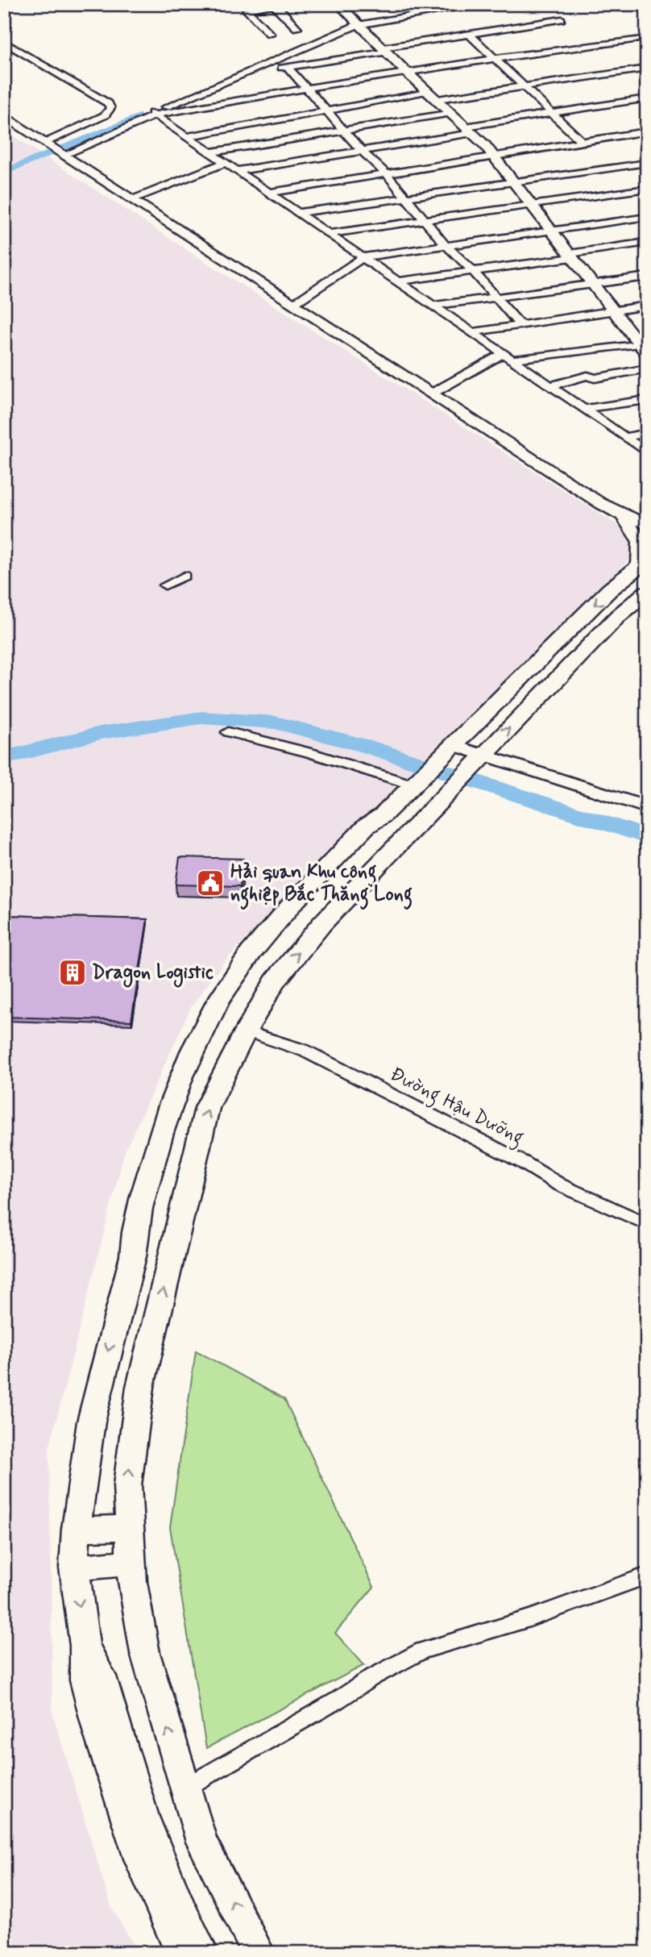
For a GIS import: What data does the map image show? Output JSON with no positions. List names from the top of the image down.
{
  "streets": {
    "street": ["Đường Hậu Dưỡng"]
  },
  "places": {
    "public building": ["Hải quan Khu công nghiệp Bắc Thăng Long"],
    "building": ["Dragon Logistic"]
  }
}
